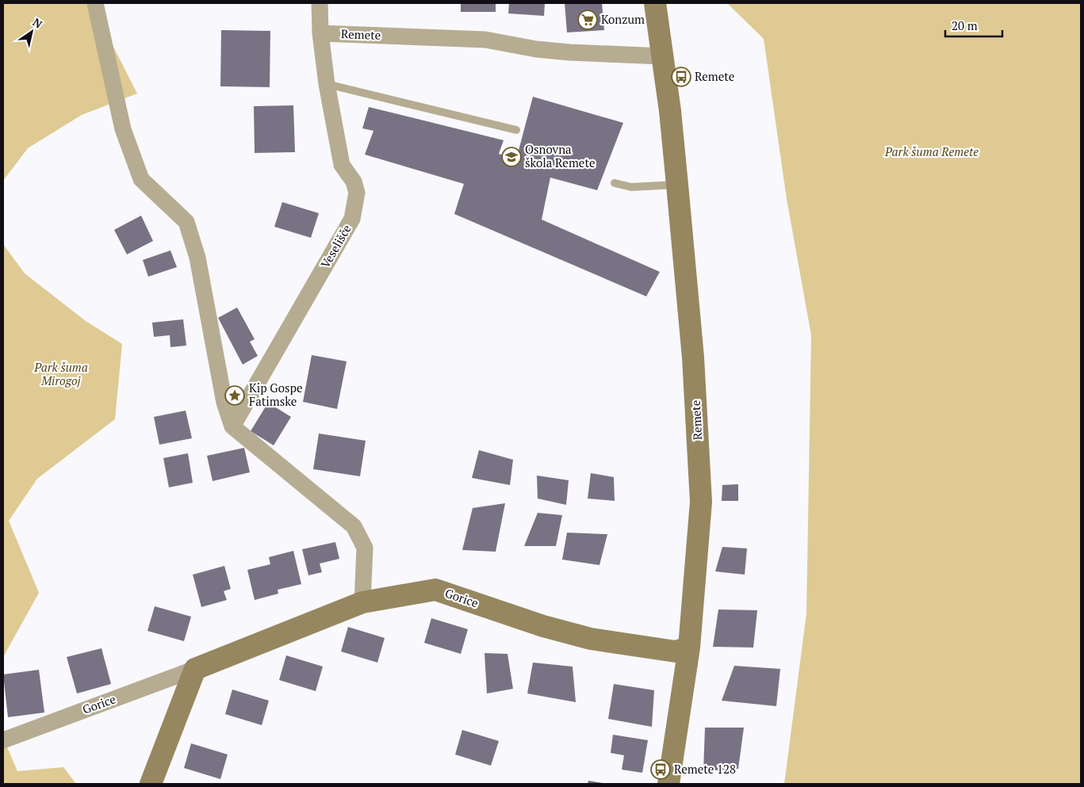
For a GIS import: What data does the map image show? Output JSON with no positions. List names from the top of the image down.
{
  "streets": {
    "street": ["Remete", "Veselišče", "Gorice"]
  },
  "crossings": [
    ["Remete", "Veselišče"],
    ["Remete", "Gorice"]
  ],
  "parks": ["Park šuma Remete", "Park šuma Mirogoj"],
  "places": {
    "supermarket": ["Konzum"],
    "bus stop": ["Remete", "Remete 128"],
    "school or university": ["Osnovna škola Remete"],
    "place": ["Kip Gospe Fatimske"]
  },
  "scale_bar": "20 m",
  "north": "top right"
}
